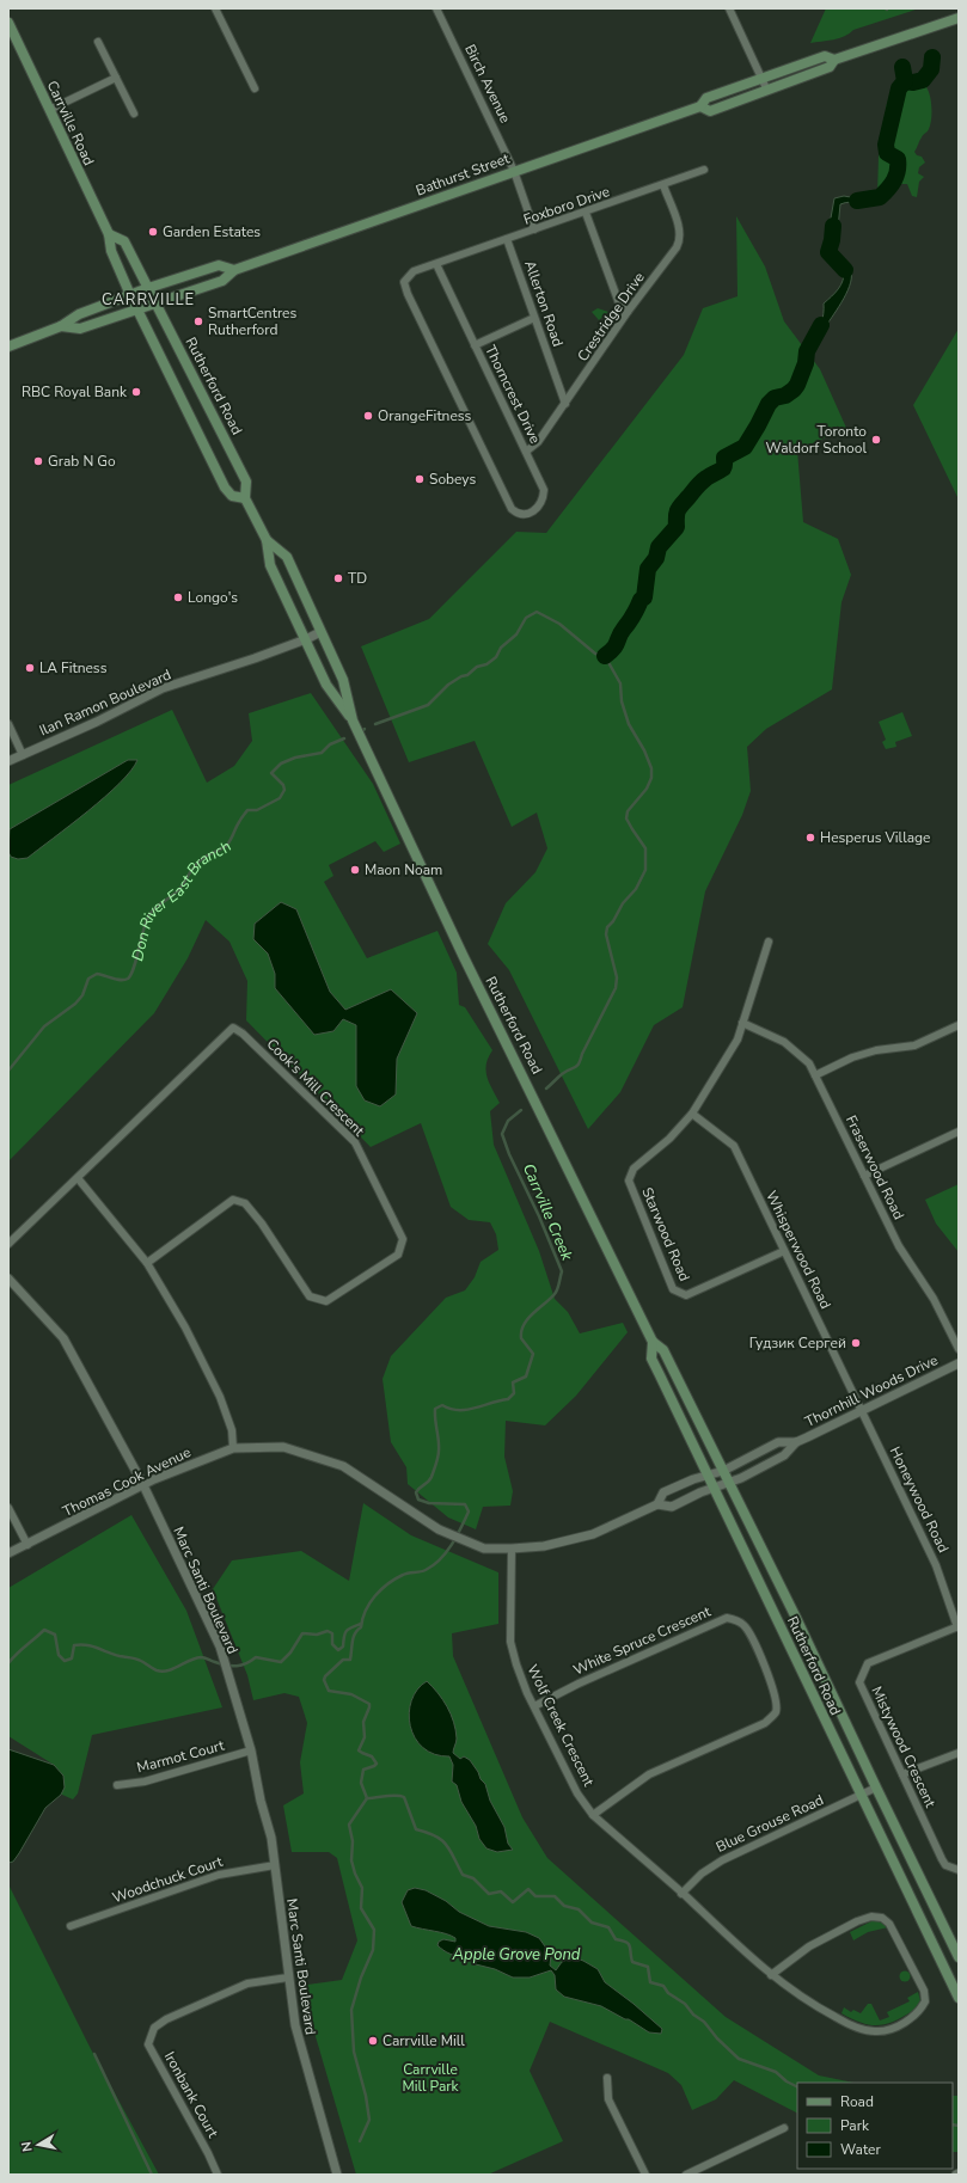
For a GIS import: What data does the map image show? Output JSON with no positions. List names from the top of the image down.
{
  "streets": {
    "main road": ["Carrville Road", "Bathurst Street", "Rutherford Road"],
    "street": [
      "Birch Avenue",
      "Foxboro Drive",
      "Allerton Road",
      "Crestridge Drive",
      "Thorncrest Drive",
      "Ilan Ramon Boulevard",
      "Cook's Mill Crescent",
      "Fraserwood Road",
      "Starwood Road",
      "Whisperwood Road",
      "Thornhill Woods Drive",
      "Thomas Cook Avenue",
      "Honeywood Road",
      "Marc Santi Boulevard",
      "White Spruce Crescent",
      "Wolf Creek Crescent",
      "Mistywood Crescent",
      "Marmot Court",
      "Blue Grouse Road",
      "Woodchuck Court",
      "Ironbank Court"
    ]
  },
  "crossings": [
    ["Birch Avenue", "Bathurst Street"],
    ["Birch Avenue", "Foxboro Drive"],
    ["Carrville Road", "Bathurst Street"],
    ["Carrville Road", "Rutherford Road"],
    ["Bathurst Street", "Rutherford Road"],
    ["Foxboro Drive", "Allerton Road"],
    ["Foxboro Drive", "Crestridge Drive"],
    ["Foxboro Drive", "Thorncrest Drive"],
    ["Allerton Road", "Crestridge Drive"],
    ["Crestridge Drive", "Thorncrest Drive"],
    ["Rutherford Road", "Ilan Ramon Boulevard"],
    ["Rutherford Road", "Thornhill Woods Drive"],
    ["Rutherford Road", "Thomas Cook Avenue"],
    ["Rutherford Road", "Blue Grouse Road"],
    ["Fraserwood Road", "Starwood Road"],
    ["Starwood Road", "Whisperwood Road"],
    ["Whisperwood Road", "Thornhill Woods Drive"],
    ["Whisperwood Road", "Honeywood Road"],
    ["Thornhill Woods Drive", "Thomas Cook Avenue"],
    ["Thornhill Woods Drive", "Honeywood Road"],
    ["Thomas Cook Avenue", "Marc Santi Boulevard"],
    ["Thomas Cook Avenue", "Wolf Creek Crescent"],
    ["Honeywood Road", "Mistywood Crescent"],
    ["Marc Santi Boulevard", "Marmot Court"],
    ["Marc Santi Boulevard", "Woodchuck Court"],
    ["Marc Santi Boulevard", "Ironbank Court"],
    ["White Spruce Crescent", "Wolf Creek Crescent"],
    ["Wolf Creek Crescent", "Blue Grouse Road"]
  ],
  "districts": ["CARRVILLE"],
  "water": ["Don River East Branch", "Carrville Creek", "Apple Grove Pond"],
  "parks": ["Carrville Mill Park"],
  "places": [
    "Garden Estates",
    "SmartCentres Rutherford",
    "RBC Royal Bank",
    "OrangeFitness",
    "Toronto Waldorf School",
    "Grab N Go",
    "Sobeys",
    "TD",
    "Longo's",
    "LA Fitness",
    "Hesperus Village",
    "Maon Noam",
    "Гудзик Сергей",
    "Carrville Mill"
  ],
  "legend": ["Road", "Park", "Water"],
  "north": "left"
}
